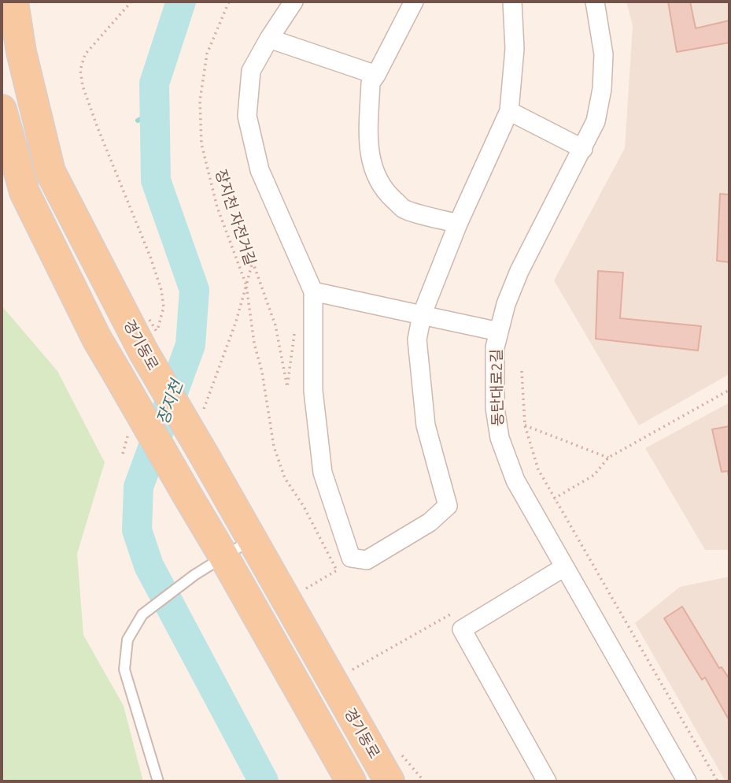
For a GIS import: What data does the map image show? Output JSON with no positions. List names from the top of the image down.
{
  "streets": {
    "main road": ["경기동로"],
    "street": ["동탄대로2길"],
    "path": ["장지천 자전거길"]
  },
  "water": ["장지천"]
}
